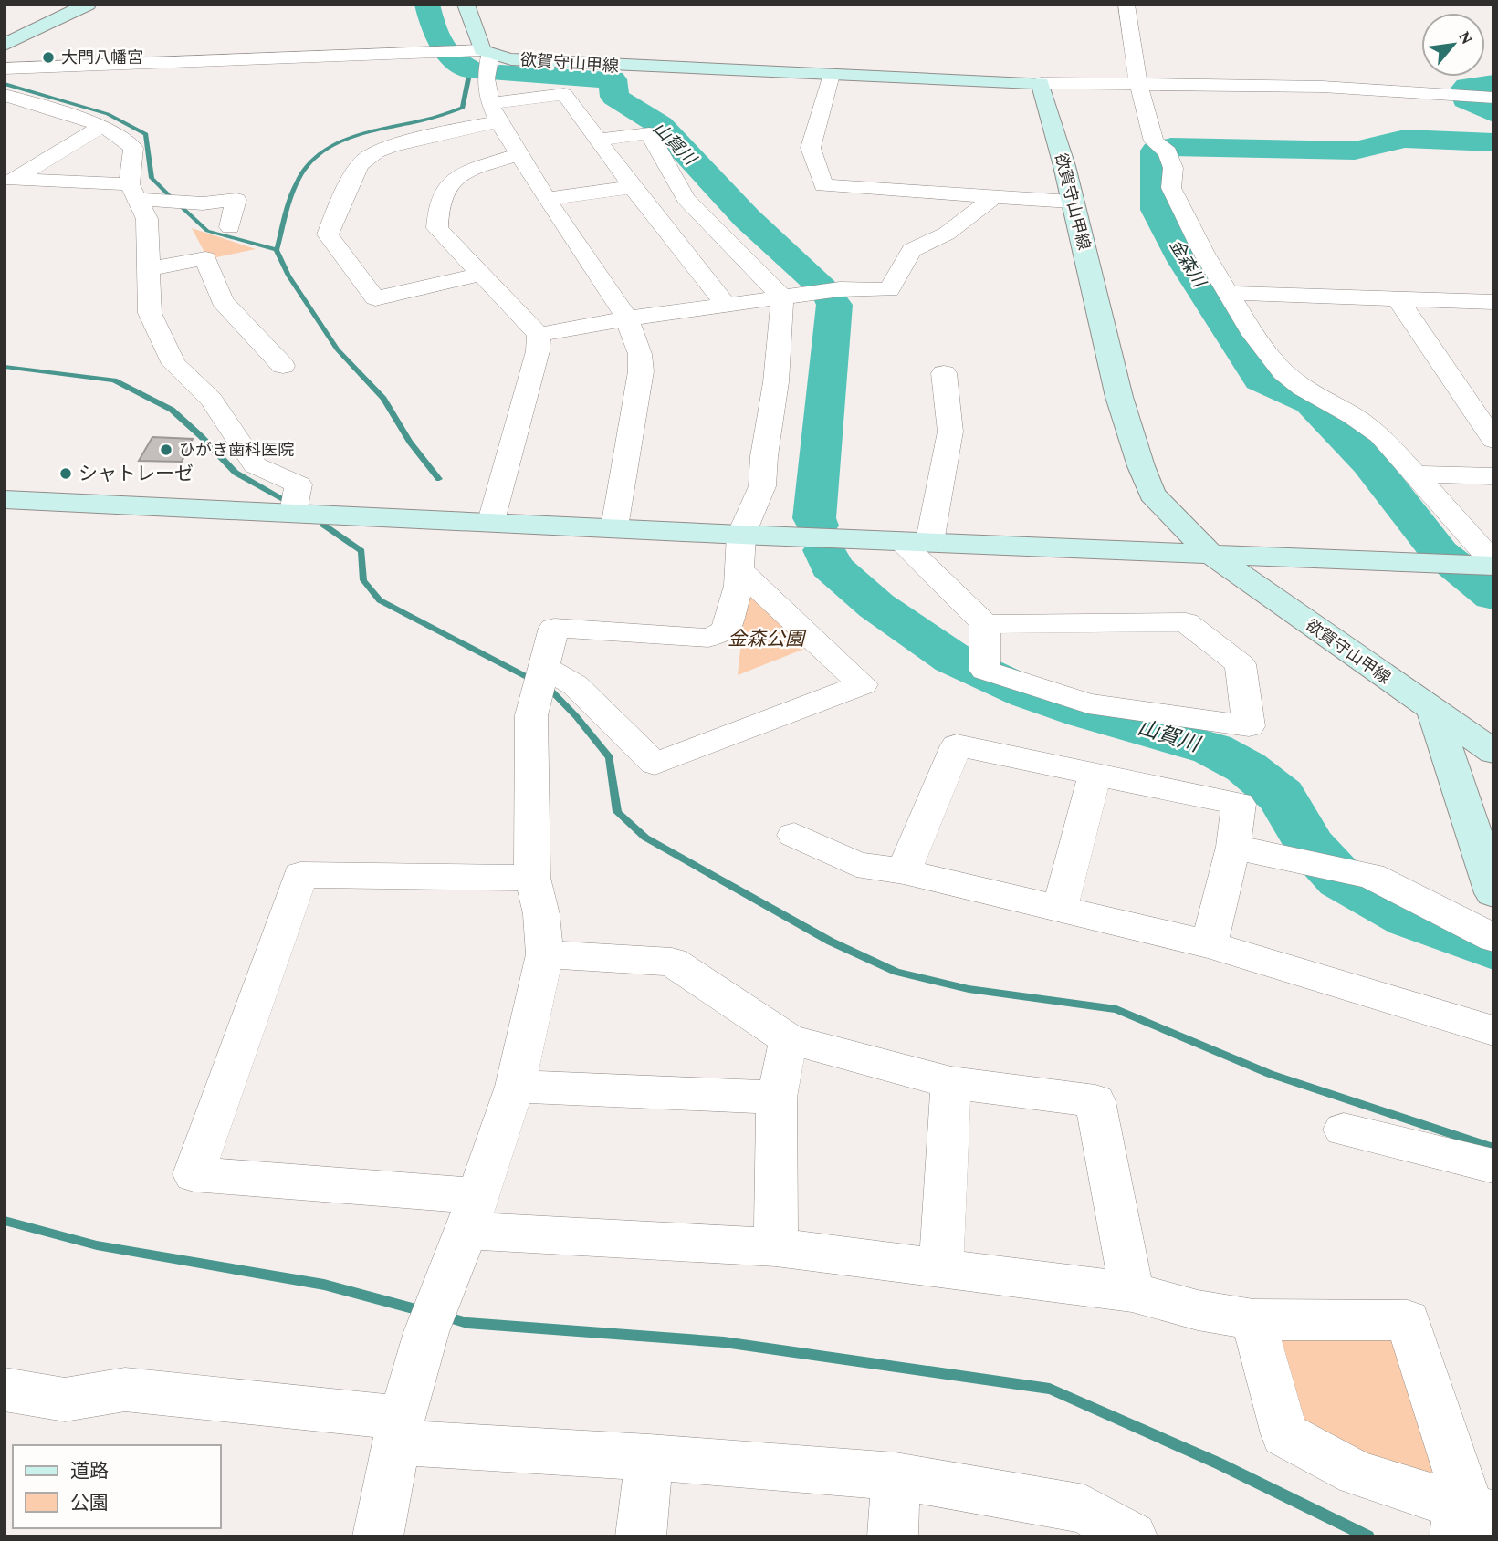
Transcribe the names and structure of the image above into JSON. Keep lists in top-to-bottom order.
{
  "streets": {
    "main road": ["欲賀守山甲線"]
  },
  "water": ["山賀川", "金森川"],
  "parks": ["金森公園"],
  "places": ["大門八幡宮", "ひがき歯科医院", "シャトレーゼ"],
  "legend": ["道路", "公園"],
  "north": "top right"
}
